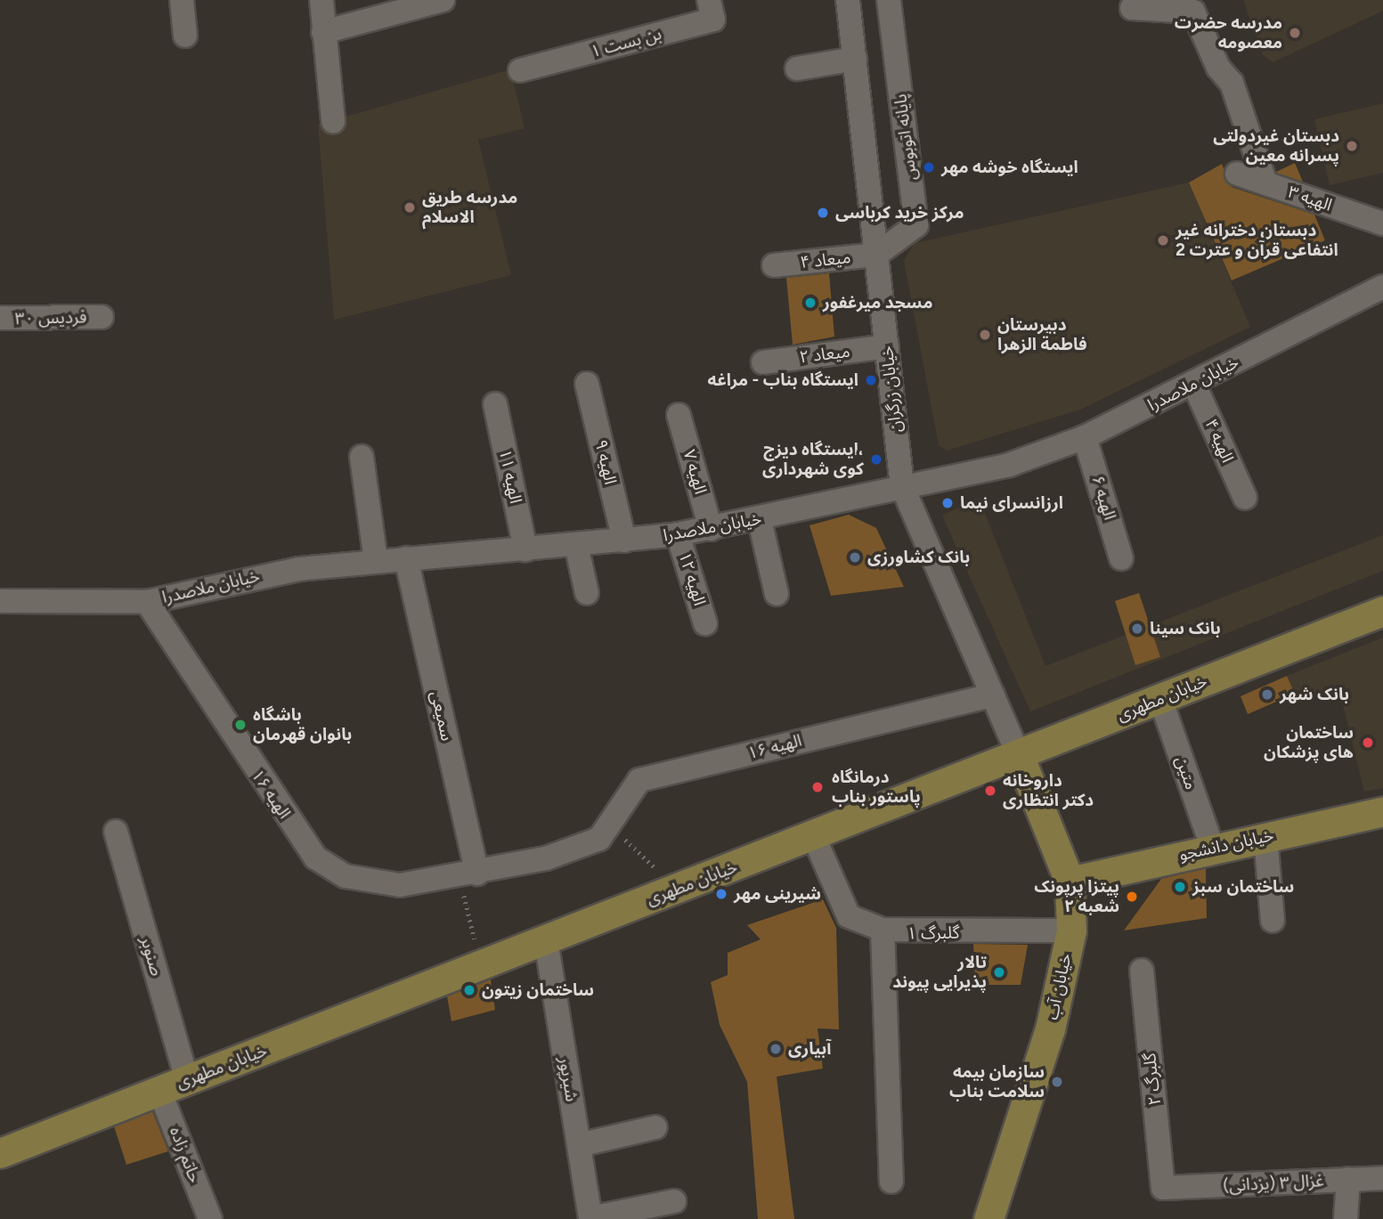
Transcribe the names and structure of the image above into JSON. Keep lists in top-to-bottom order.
{
  "streets": {
    "main road": ["خیابان مطهری", "خیابان دانشجو", "خیابان آب"],
    "street": [
      "بن بست ۱",
      "پایانه اتوبوس",
      "الهیه ۳",
      "میعاد ۴",
      "فردیس ۳۰",
      "میعاد ۲",
      "خیابان ملاصدرا",
      "خیابان زرگران",
      "الهیه ۴",
      "الهیه ۹",
      "الهیه ۷",
      "الهیه ۱۱",
      "الهیه ۶",
      "الهیه ۱۲",
      "سمیعی",
      "الهیه ۱۶",
      "متین",
      "گلبرگ ۱",
      "صنوبر",
      "شیرپور",
      "گلبرگ ۲",
      "حاتم زاده",
      "غزال ۳ (یزدانی)"
    ]
  },
  "crossings": [
    ["پایانه اتوبوس", "میعاد ۴"],
    ["پایانه اتوبوس", "خیابان زرگران"],
    ["میعاد ۴", "خیابان زرگران"],
    ["میعاد ۲", "خیابان زرگران"],
    ["خیابان ملاصدرا", "خیابان زرگران"],
    ["خیابان ملاصدرا", "الهیه ۴"],
    ["خیابان ملاصدرا", "الهیه ۹"],
    ["خیابان ملاصدرا", "الهیه ۷"],
    ["خیابان ملاصدرا", "الهیه ۱۱"],
    ["خیابان ملاصدرا", "الهیه ۶"],
    ["خیابان ملاصدرا", "الهیه ۱۲"],
    ["خیابان ملاصدرا", "سمیعی"],
    ["خیابان ملاصدرا", "الهیه ۱۶"],
    ["خیابان زرگران", "خیابان مطهری"],
    ["خیابان زرگران", "الهیه ۱۶"],
    ["خیابان زرگران", "خیابان آب"],
    ["خیابان مطهری", "متین"],
    ["خیابان مطهری", "گلبرگ ۱"],
    ["خیابان مطهری", "صنوبر"],
    ["خیابان مطهری", "خیابان آب"],
    ["خیابان مطهری", "شیرپور"],
    ["خیابان مطهری", "حاتم زاده"],
    ["سمیعی", "الهیه ۱۶"],
    ["متین", "خیابان دانشجو"],
    ["خیابان دانشجو", "خیابان آب"],
    ["گلبرگ ۱", "خیابان آب"],
    ["گلبرگ ۲", "غزال ۳ (یزدانی)"]
  ],
  "places": [
    "مدرسه حضرت معصومه",
    "دبستان غیردولتی پسرانه معین",
    "ایستگاه خوشه مهر",
    "مدرسه طریق الاسلام",
    "مرکز خرید کرباسی",
    "دبستان دخترانه غیر انتفاعی قرآن و عترت 2",
    "مسجد میرغفور",
    "دبیرستان فاطمة الزهرا",
    "ایستگاه بناب - مراغه",
    "ایستگاه دیزج، کوی شهرداری",
    "ارزانسرای نیما",
    "بانک کشاورزی",
    "بانک سینا",
    "بانک شهر",
    "باشگاه بانوان قهرمان",
    "ساختمان های پزشکان",
    "درمانگاه پاستور بناب",
    "داروخانه دکتر انتظاری",
    "ساختمان سبز",
    "شیرینی مهر",
    "پیتزا پرپونک شعبه ۲",
    "تالار پذیرایی پیوند",
    "ساختمان زیتون",
    "آبیاری",
    "سازمان بیمه سلامت بناب"
  ]
}
